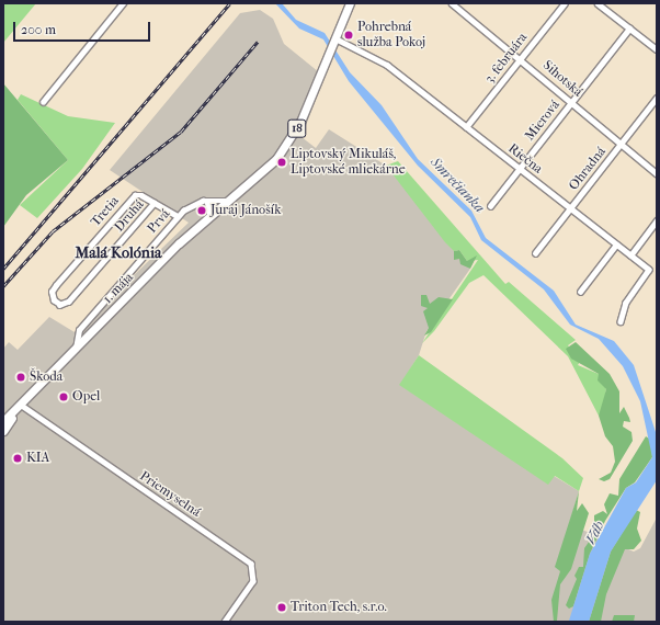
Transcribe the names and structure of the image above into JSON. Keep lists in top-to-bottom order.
{
  "streets": {
    "main road": ["18", "1. mája"],
    "street": [
      "3. februára",
      "Sihotská",
      "Mierová",
      "Riečna",
      "Ohradná",
      "Tretia",
      "Druhá",
      "Prvá",
      "Priemyselná"
    ]
  },
  "crossings": [
    ["3. februára", "Sihotská"],
    ["3. februára", "Riečna"],
    ["Sihotská", "Mierová"],
    ["Sihotská", "Ohradná"],
    ["Mierová", "Riečna"],
    ["18", "Riečna"],
    ["18", "1. mája"],
    ["Riečna", "Ohradná"],
    ["Riečna", "1. mája"],
    ["Tretia", "Druhá"],
    ["Prvá", "1. mája"],
    ["1. mája", "Priemyselná"]
  ],
  "districts": ["Malá Kolónia"],
  "water": ["Smrečianka", "Váh"],
  "places": [
    "Pohrebná služba Pokoj",
    "Liptovský Mikuláš, Liptovské mliekárne",
    "Juraj Jánošík",
    "Škoda",
    "Opel",
    "KIA",
    "Triton Tech, s.r.o."
  ],
  "scale_bar": "200 m"
}
